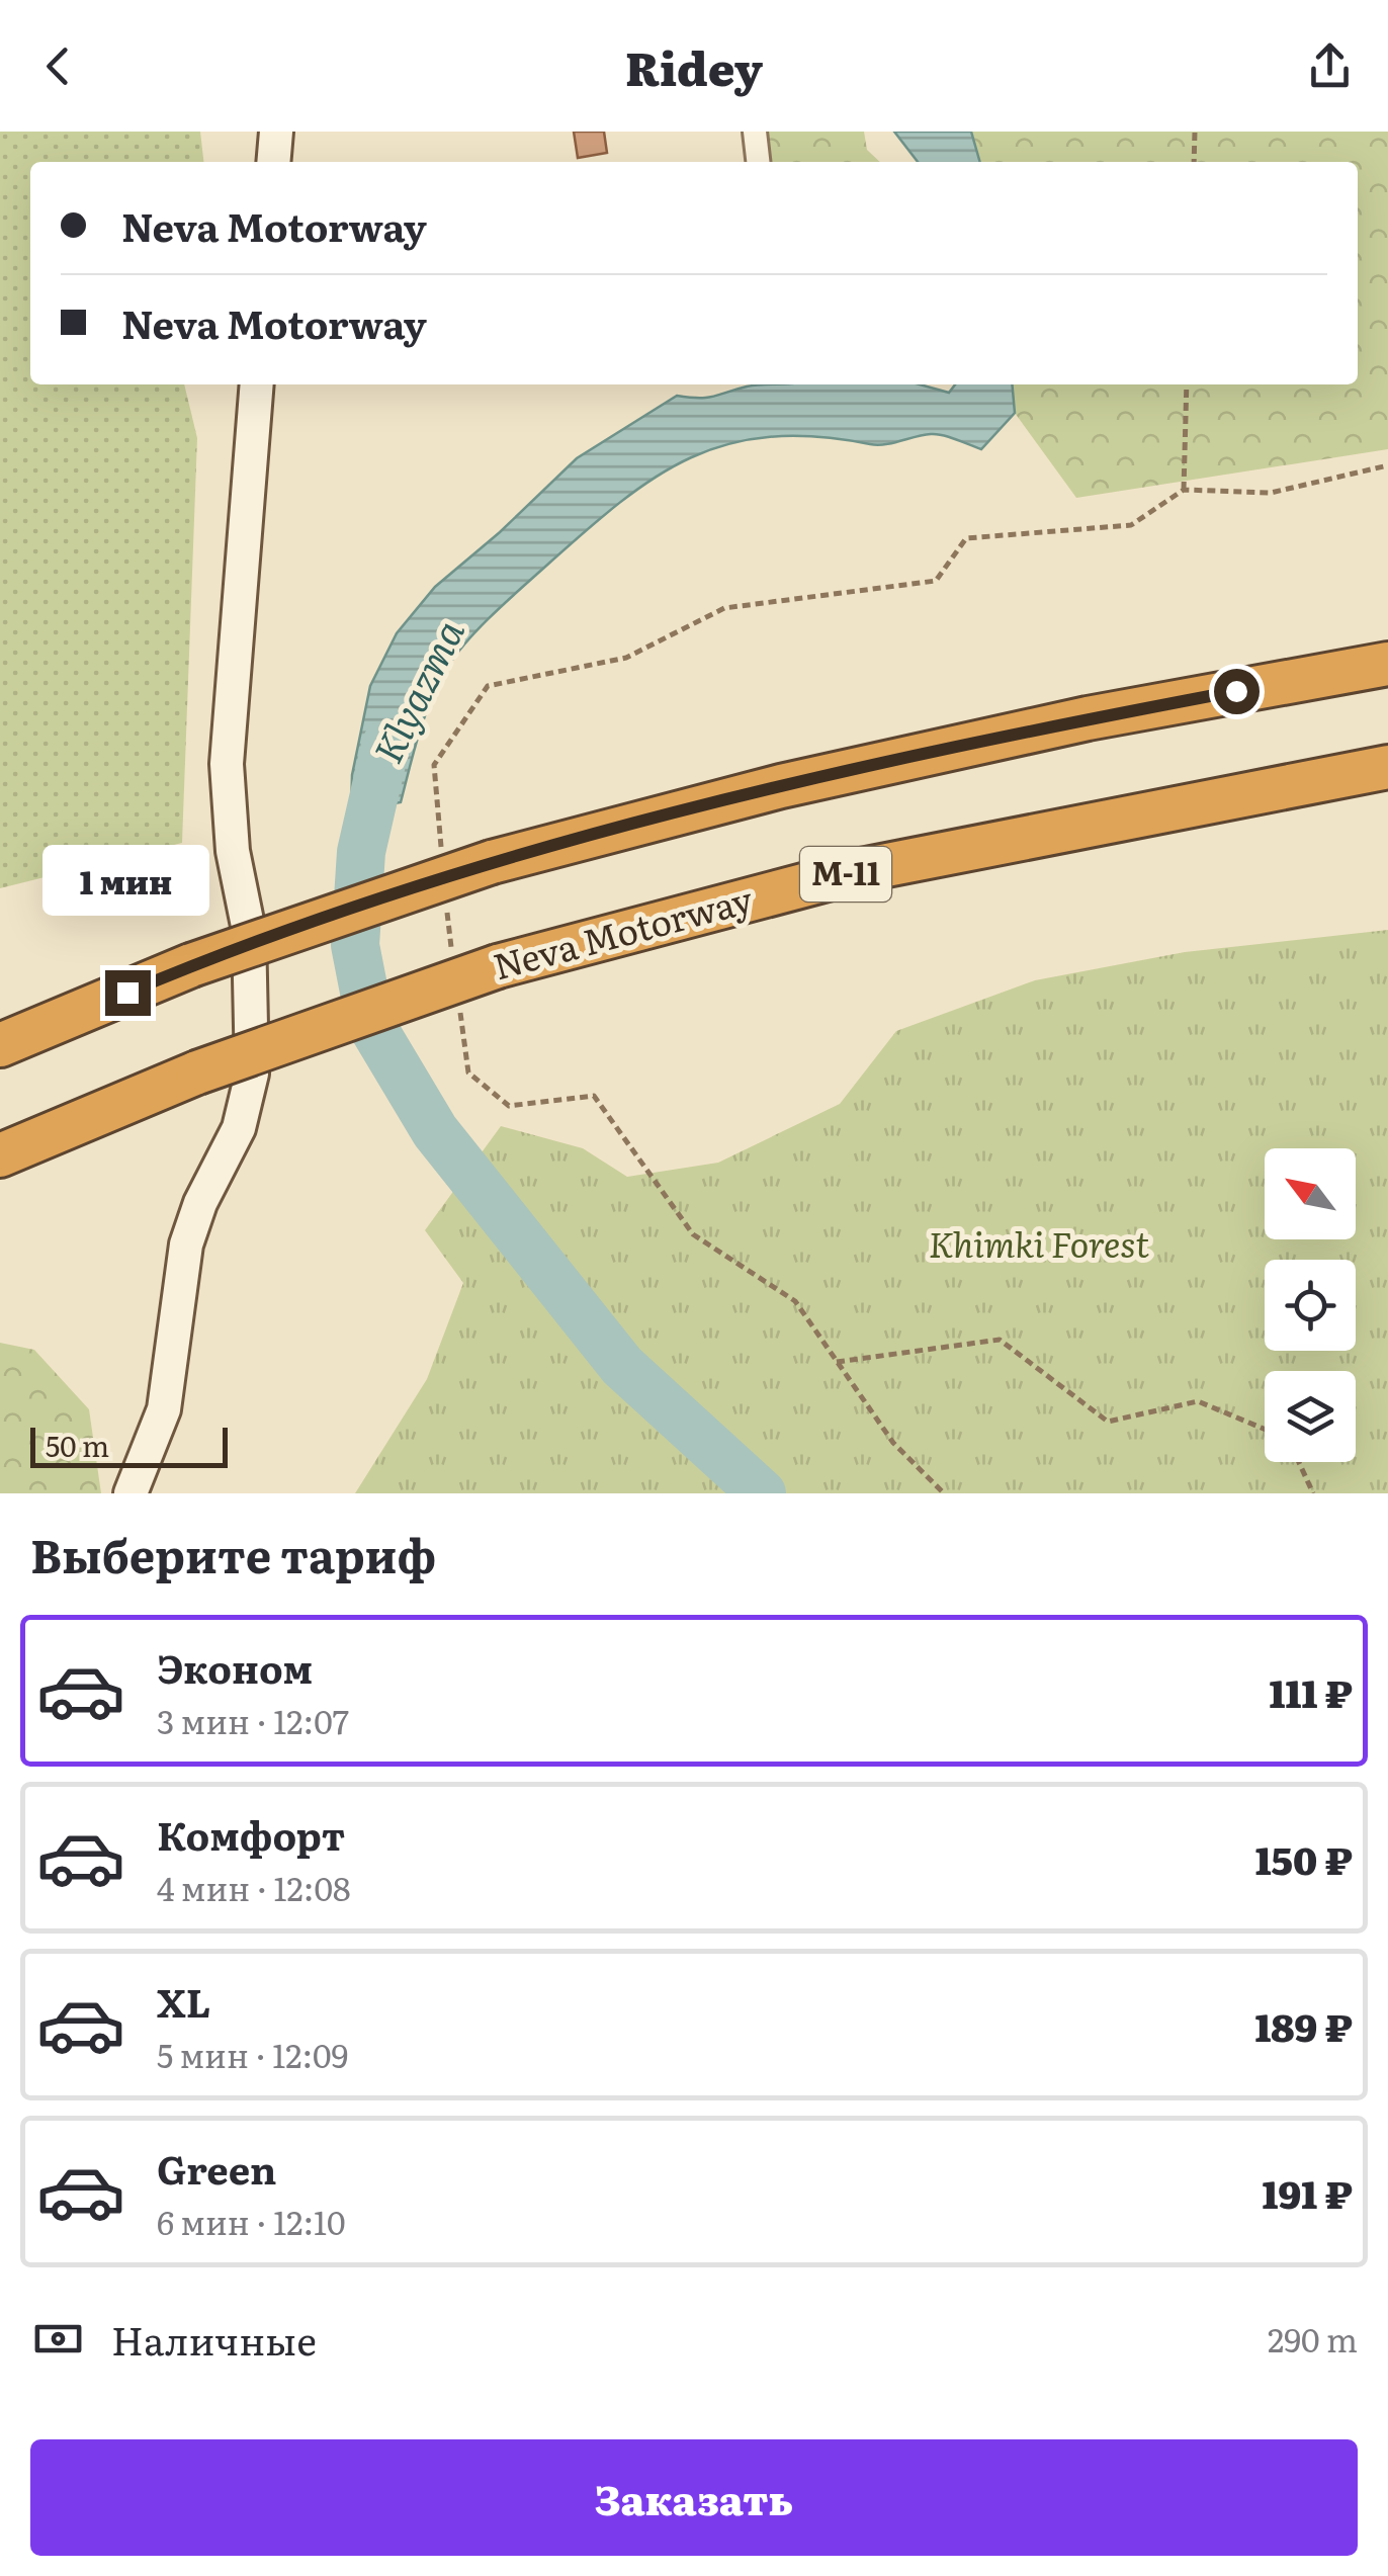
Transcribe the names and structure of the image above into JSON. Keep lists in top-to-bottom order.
{
  "streets": {
    "highway": ["М-11", "Neva Motorway"]
  },
  "water": ["Klyazma"],
  "parks": ["Khimki Forest"],
  "scale_bar": "50 m",
  "north": "top left",
  "page": {
    "header": "Ridey",
    "banner": ["Neva Motorway", "Neva Motorway"],
    "bubble": "1 мин",
    "scale": "50 m",
    "heading": "Выберите тариф",
    "list": [
      {
        "name": "Эконом",
        "note": "3 мин · 12:07",
        "value": "111 ₽"
      },
      {
        "name": "Комфорт",
        "note": "4 мин · 12:08",
        "value": "150 ₽"
      },
      {
        "name": "XL",
        "note": "5 мин · 12:09",
        "value": "189 ₽"
      },
      {
        "name": "Green",
        "note": "6 мин · 12:10",
        "value": "191 ₽"
      }
    ],
    "pay": ["Наличные", "290 m"],
    "buttons": "Заказать"
  }
}
